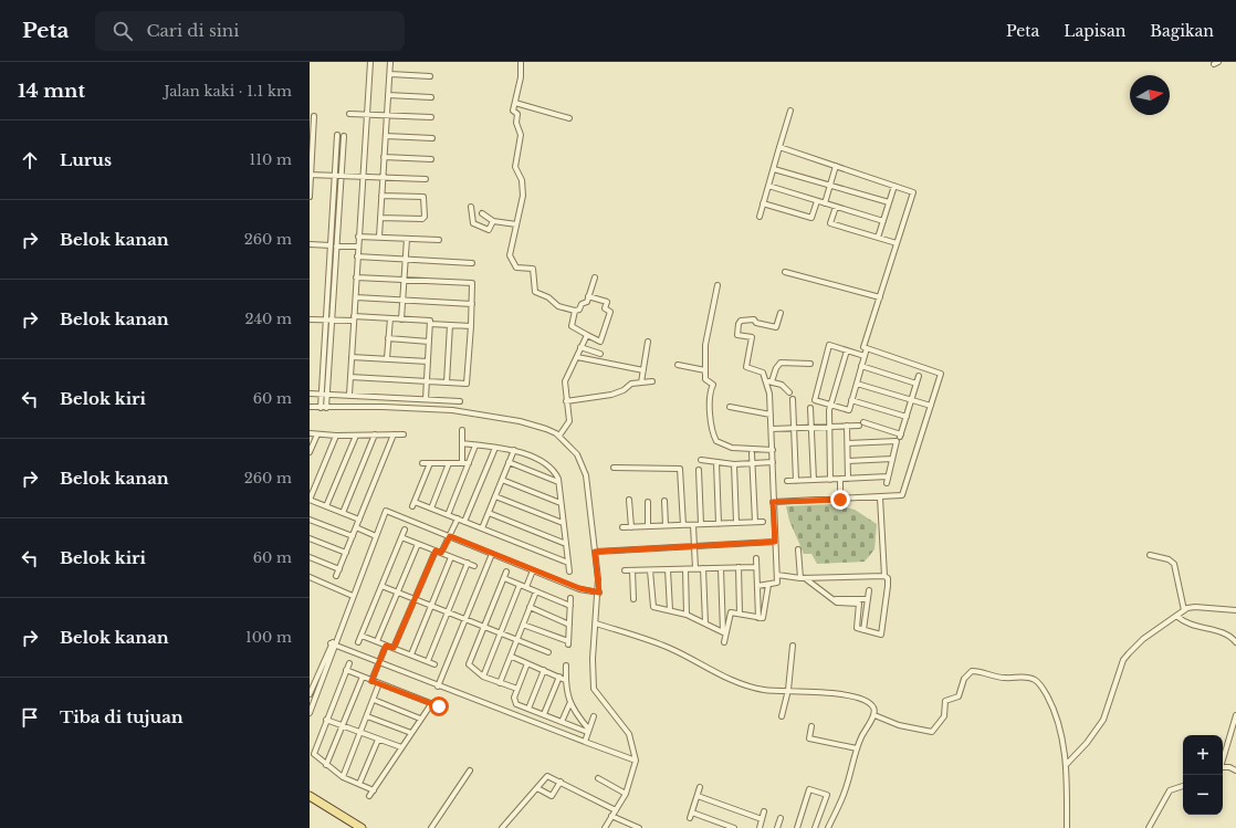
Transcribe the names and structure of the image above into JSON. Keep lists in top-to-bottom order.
{
  "north": "right",
  "page": {
    "header": "Peta",
    "search": "Cari di sini",
    "nav": ["Peta", "Lapisan", "Bagikan"],
    "heading": ["14 mnt", "Jalan kaki · 1.1 km"],
    "list": [
      ["Lurus", "110 m"],
      ["Belok kanan", "260 m"],
      ["Belok kanan", "240 m"],
      ["Belok kiri", "60 m"],
      ["Belok kanan", "260 m"],
      ["Belok kiri", "60 m"],
      ["Belok kanan", "100 m"],
      "Tiba di tujuan"
    ],
    "map_buttons": ["+", "−"]
  }
}
